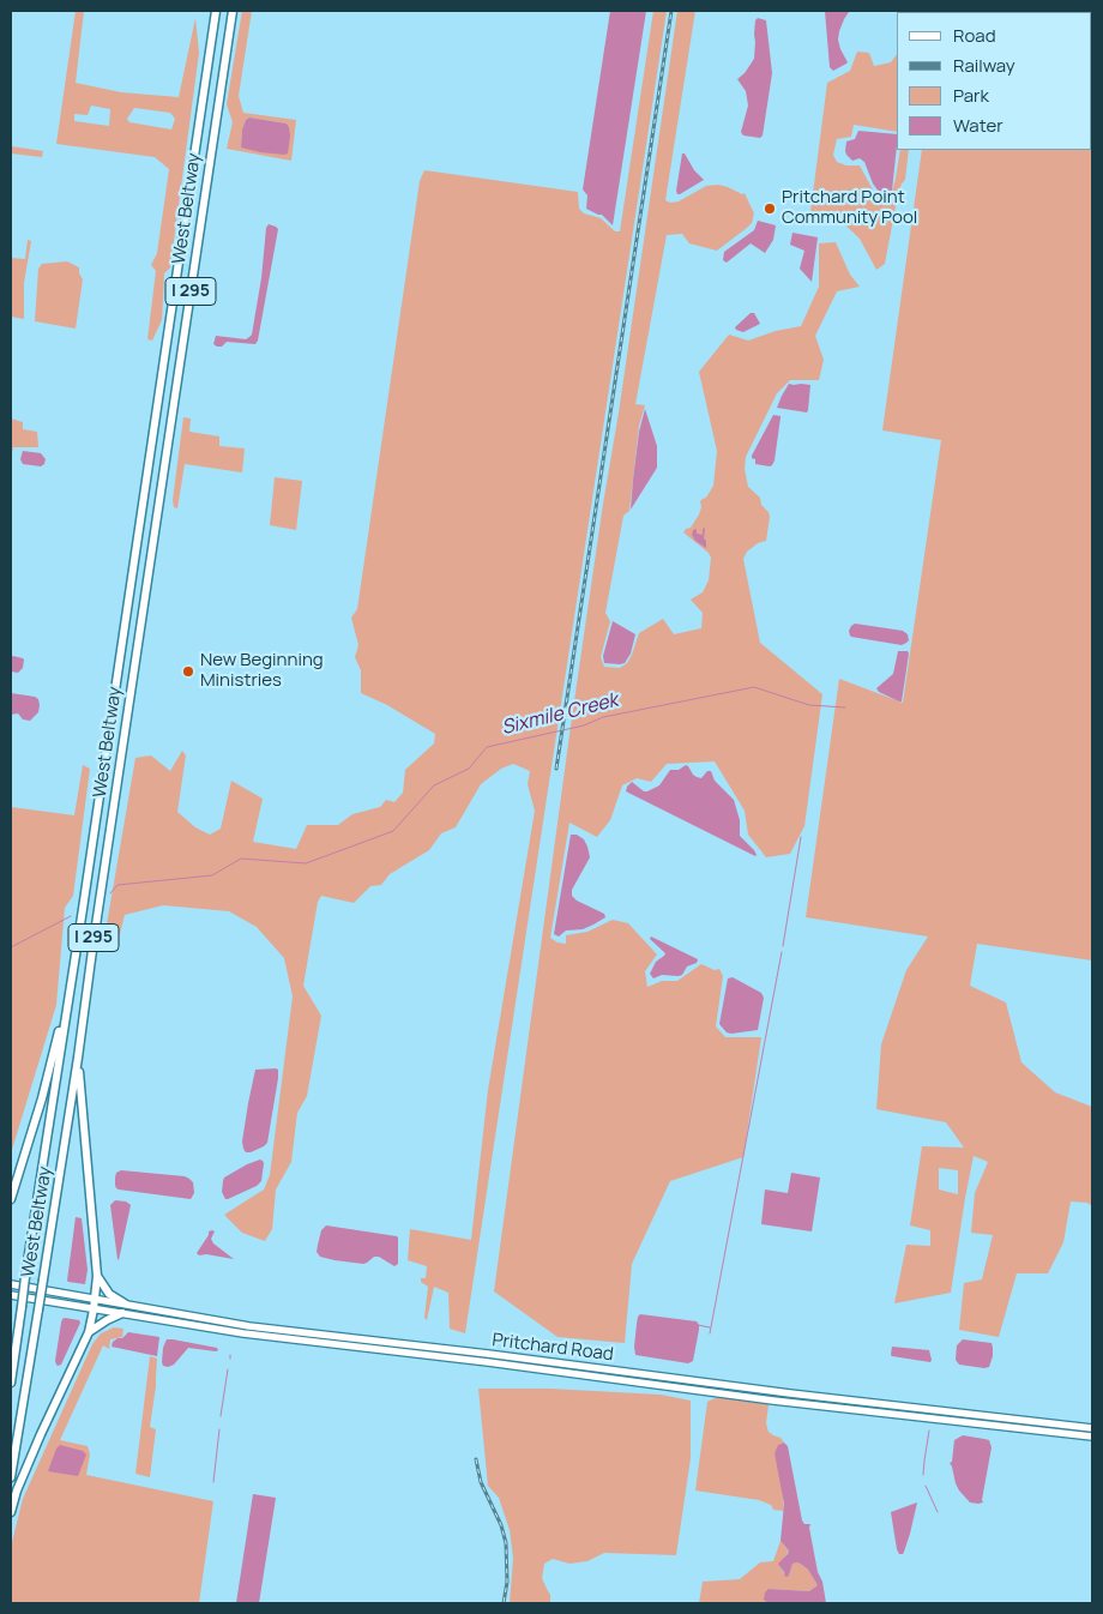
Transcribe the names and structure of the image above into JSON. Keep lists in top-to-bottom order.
{
  "streets": {
    "highway": ["West Beltway", "I 295"],
    "main road": ["Pritchard Road"]
  },
  "water": ["Sixmile Creek"],
  "places": ["Pritchard Point Community Pool", "New Beginning Ministries"],
  "legend": [
    "Road",
    "Railway",
    "Park",
    "Water"
  ]
}
